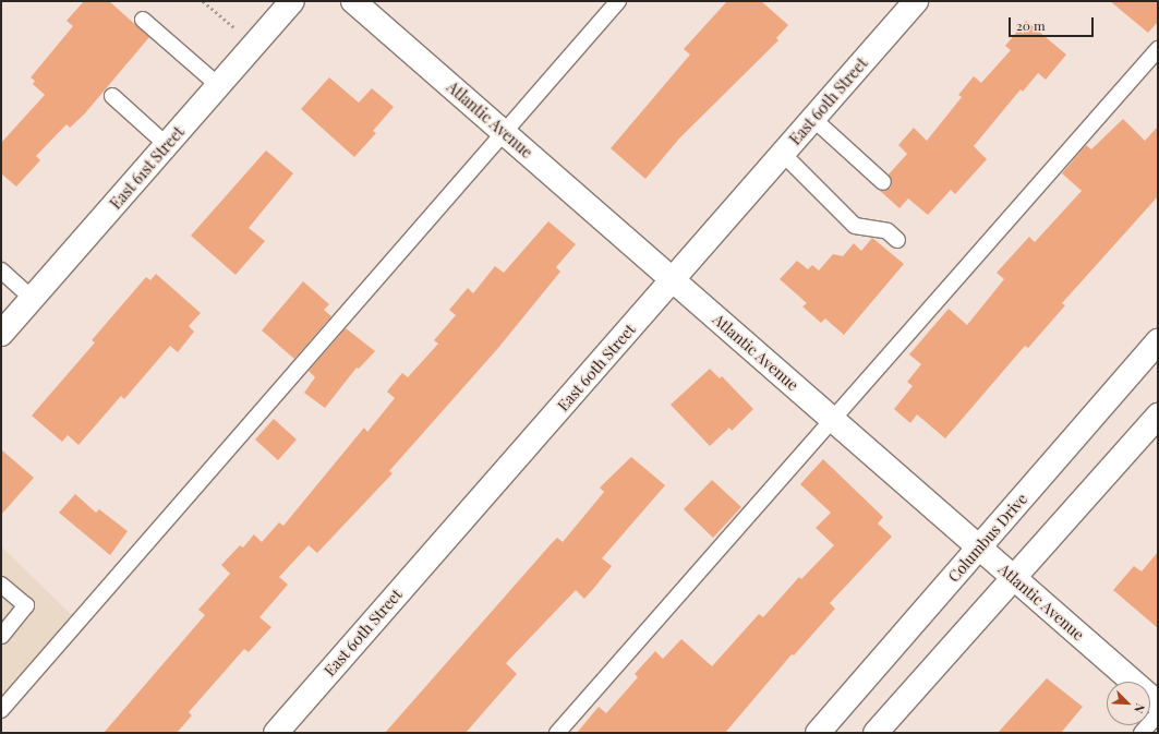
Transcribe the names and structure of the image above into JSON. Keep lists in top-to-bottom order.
{
  "streets": {
    "street": [
      "East 60th Street",
      "Atlantic Avenue",
      "East 61st Street",
      "Columbus Drive"
    ]
  },
  "crossings": [
    ["East 60th Street", "Atlantic Avenue"],
    ["Atlantic Avenue", "Columbus Drive"]
  ],
  "scale_bar": "20 m",
  "north": "bottom right"
}
